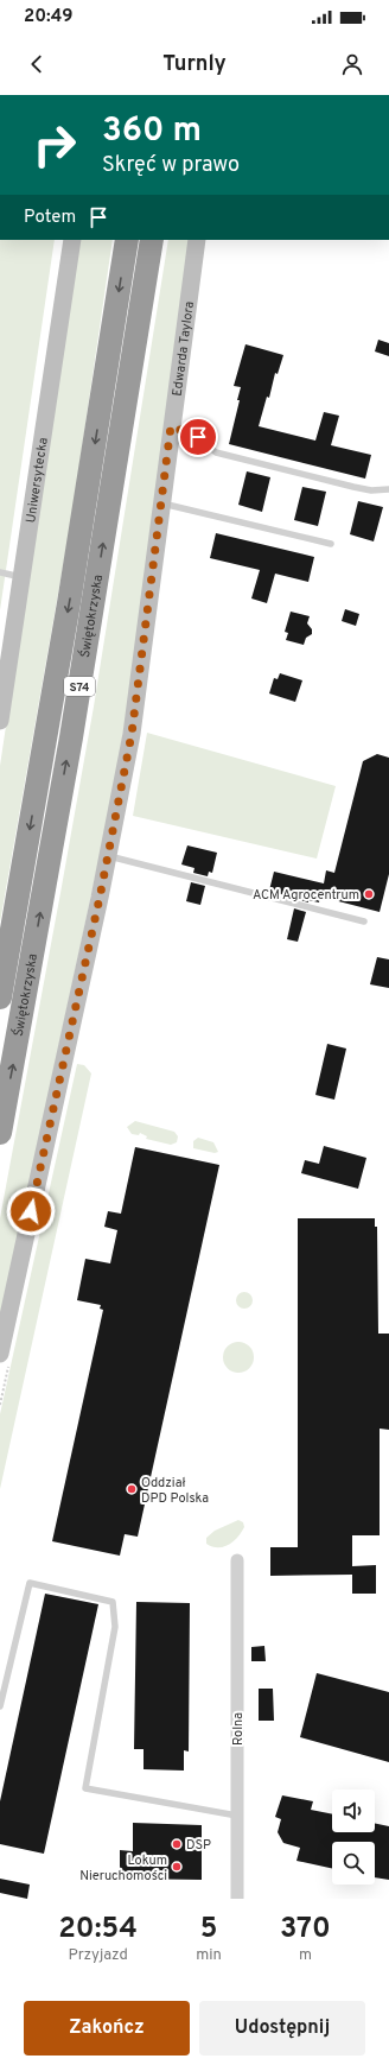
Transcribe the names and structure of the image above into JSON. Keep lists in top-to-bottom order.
{
  "streets": {
    "highway": ["Świętokrzyska", "S74"],
    "street": ["Edwarda Taylora", "Uniwersytecka", "Rolna"]
  },
  "places": [
    "ACM Agrocentrum",
    "Oddział DPD Polska",
    "DSP",
    "Lokum Nieruchomości"
  ],
  "page": {
    "status": "20:49",
    "header": "Turnly",
    "turn": ["360 m", "Skręć w prawo"],
    "then": "Potem",
    "eta": [
      "20:54",
      "Przyjazd",
      "5",
      "min",
      "370",
      "m"
    ],
    "buttons": ["Zakończ", "Udostępnij"]
  }
}
